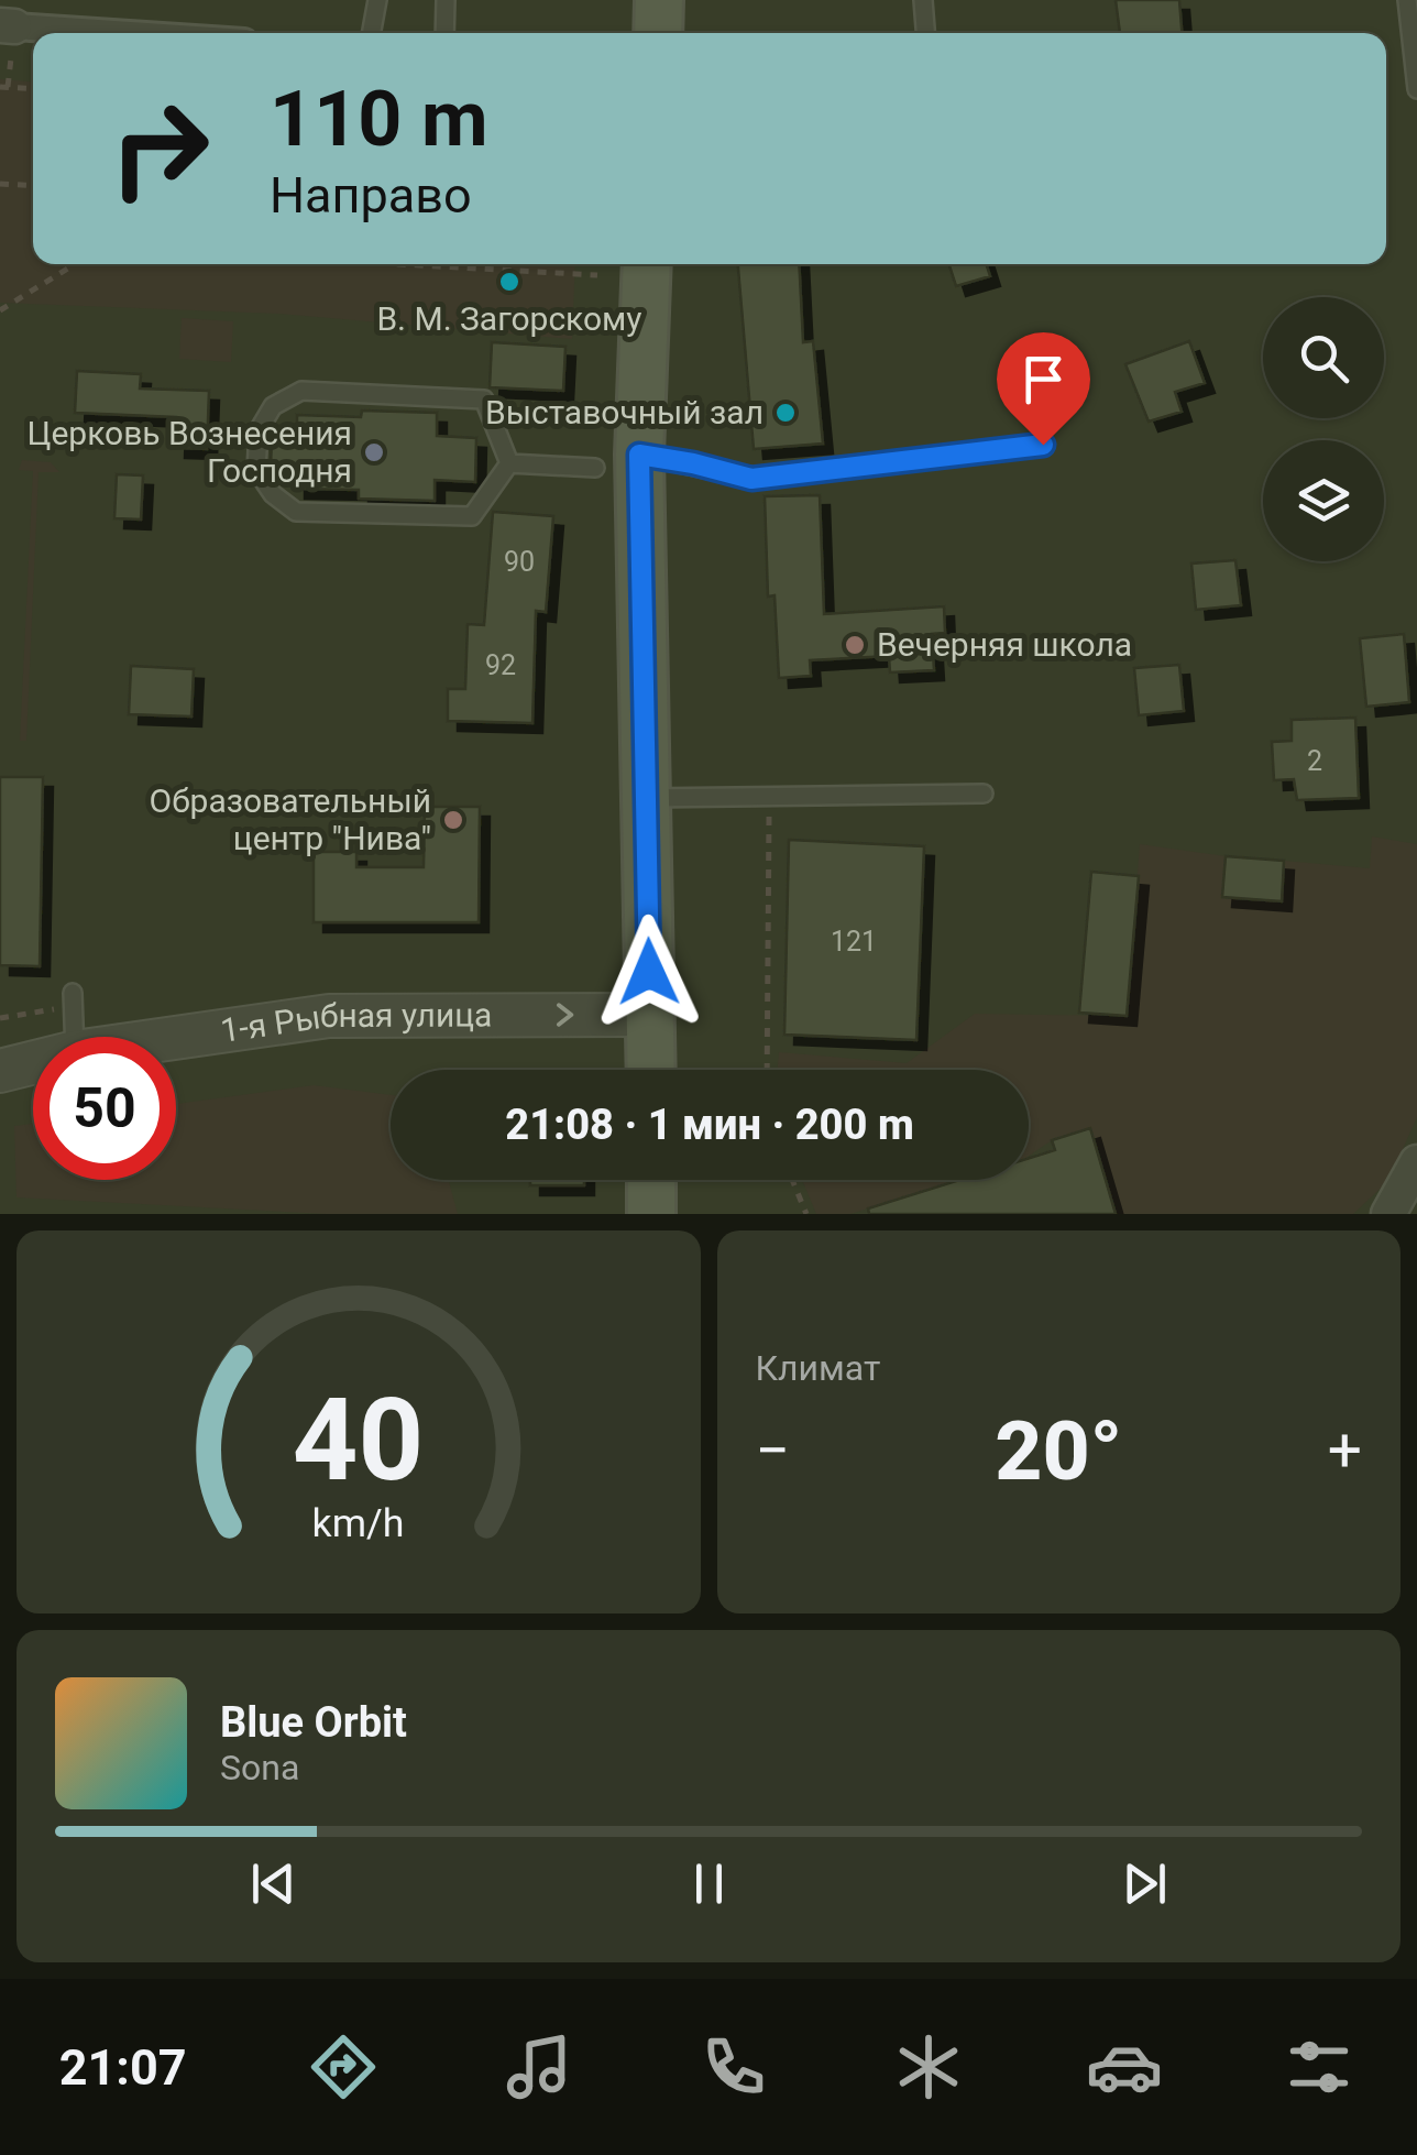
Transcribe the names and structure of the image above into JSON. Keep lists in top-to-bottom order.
{
  "streets": {
    "street": ["1-я Рыбная улица"]
  },
  "one_way": ["1-я Рыбная улица"],
  "places": [
    "В. М. Загорскому",
    "Выставочный зал",
    "Церковь Вознесения Господня",
    "Вечерняя школа",
    "Образовательный центр \"Нива\""
  ],
  "house_numbers": [
    "90",
    "92",
    "2",
    "121"
  ],
  "page": {
    "turn": ["110 m", "Направо"],
    "limit": "50",
    "trip": "21:08 · 1 мин · 200 m",
    "tile": "Климат",
    "heat": ["−", "20°", "+"],
    "song": ["Blue Orbit", "Sona"],
    "tabs": "21:07",
    "gauge": ["40", "km/h"]
  }
}
